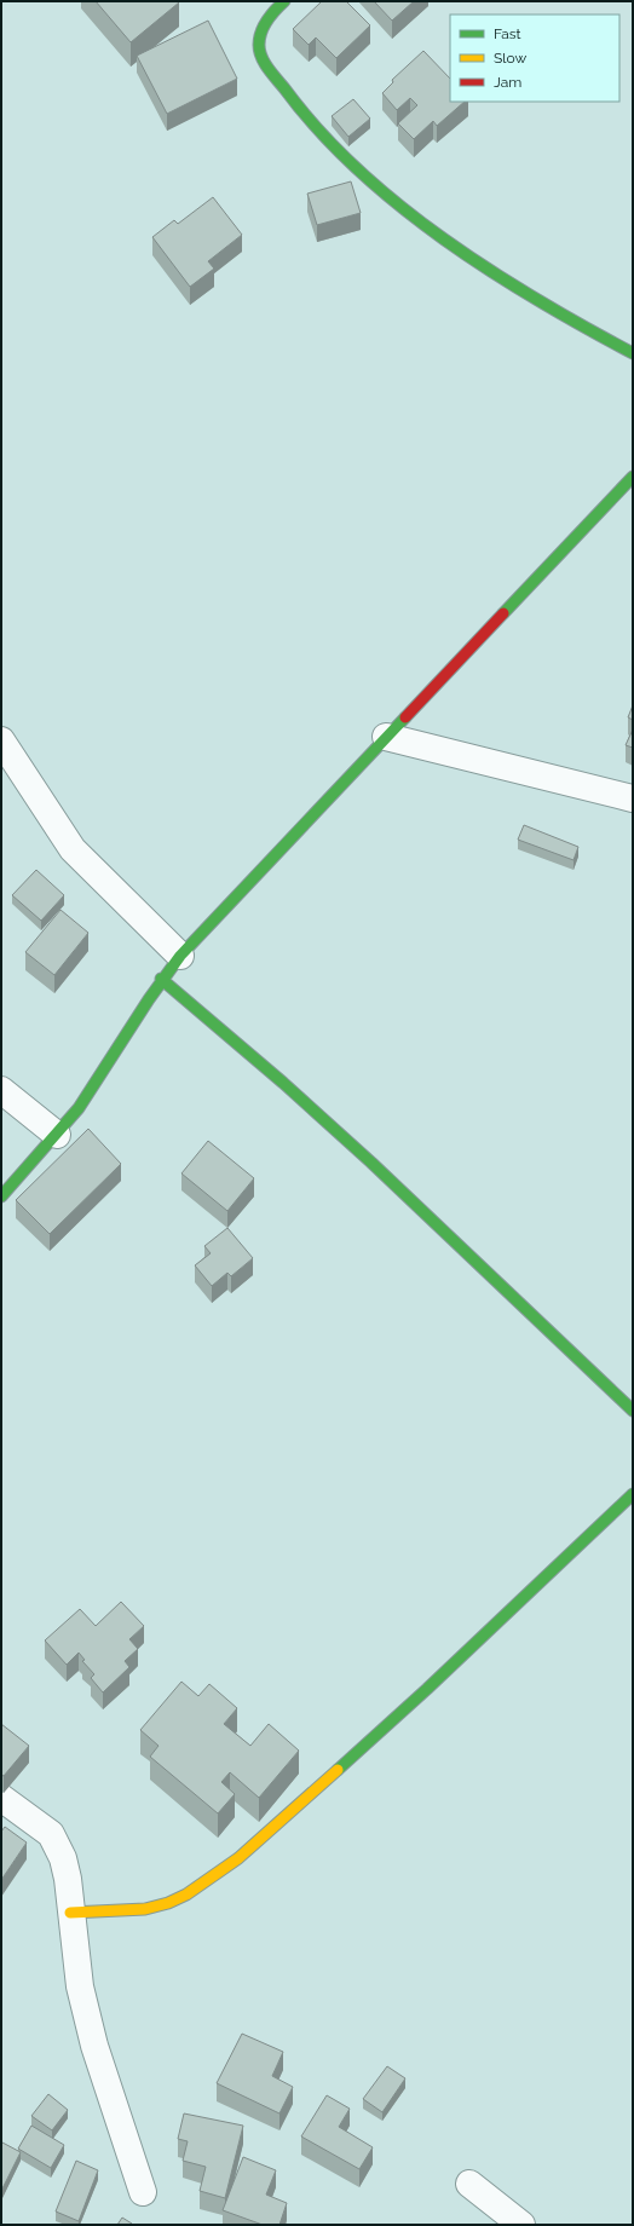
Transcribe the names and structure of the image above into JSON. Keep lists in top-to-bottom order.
{
  "legend": ["Fast", "Slow", "Jam"]
}
